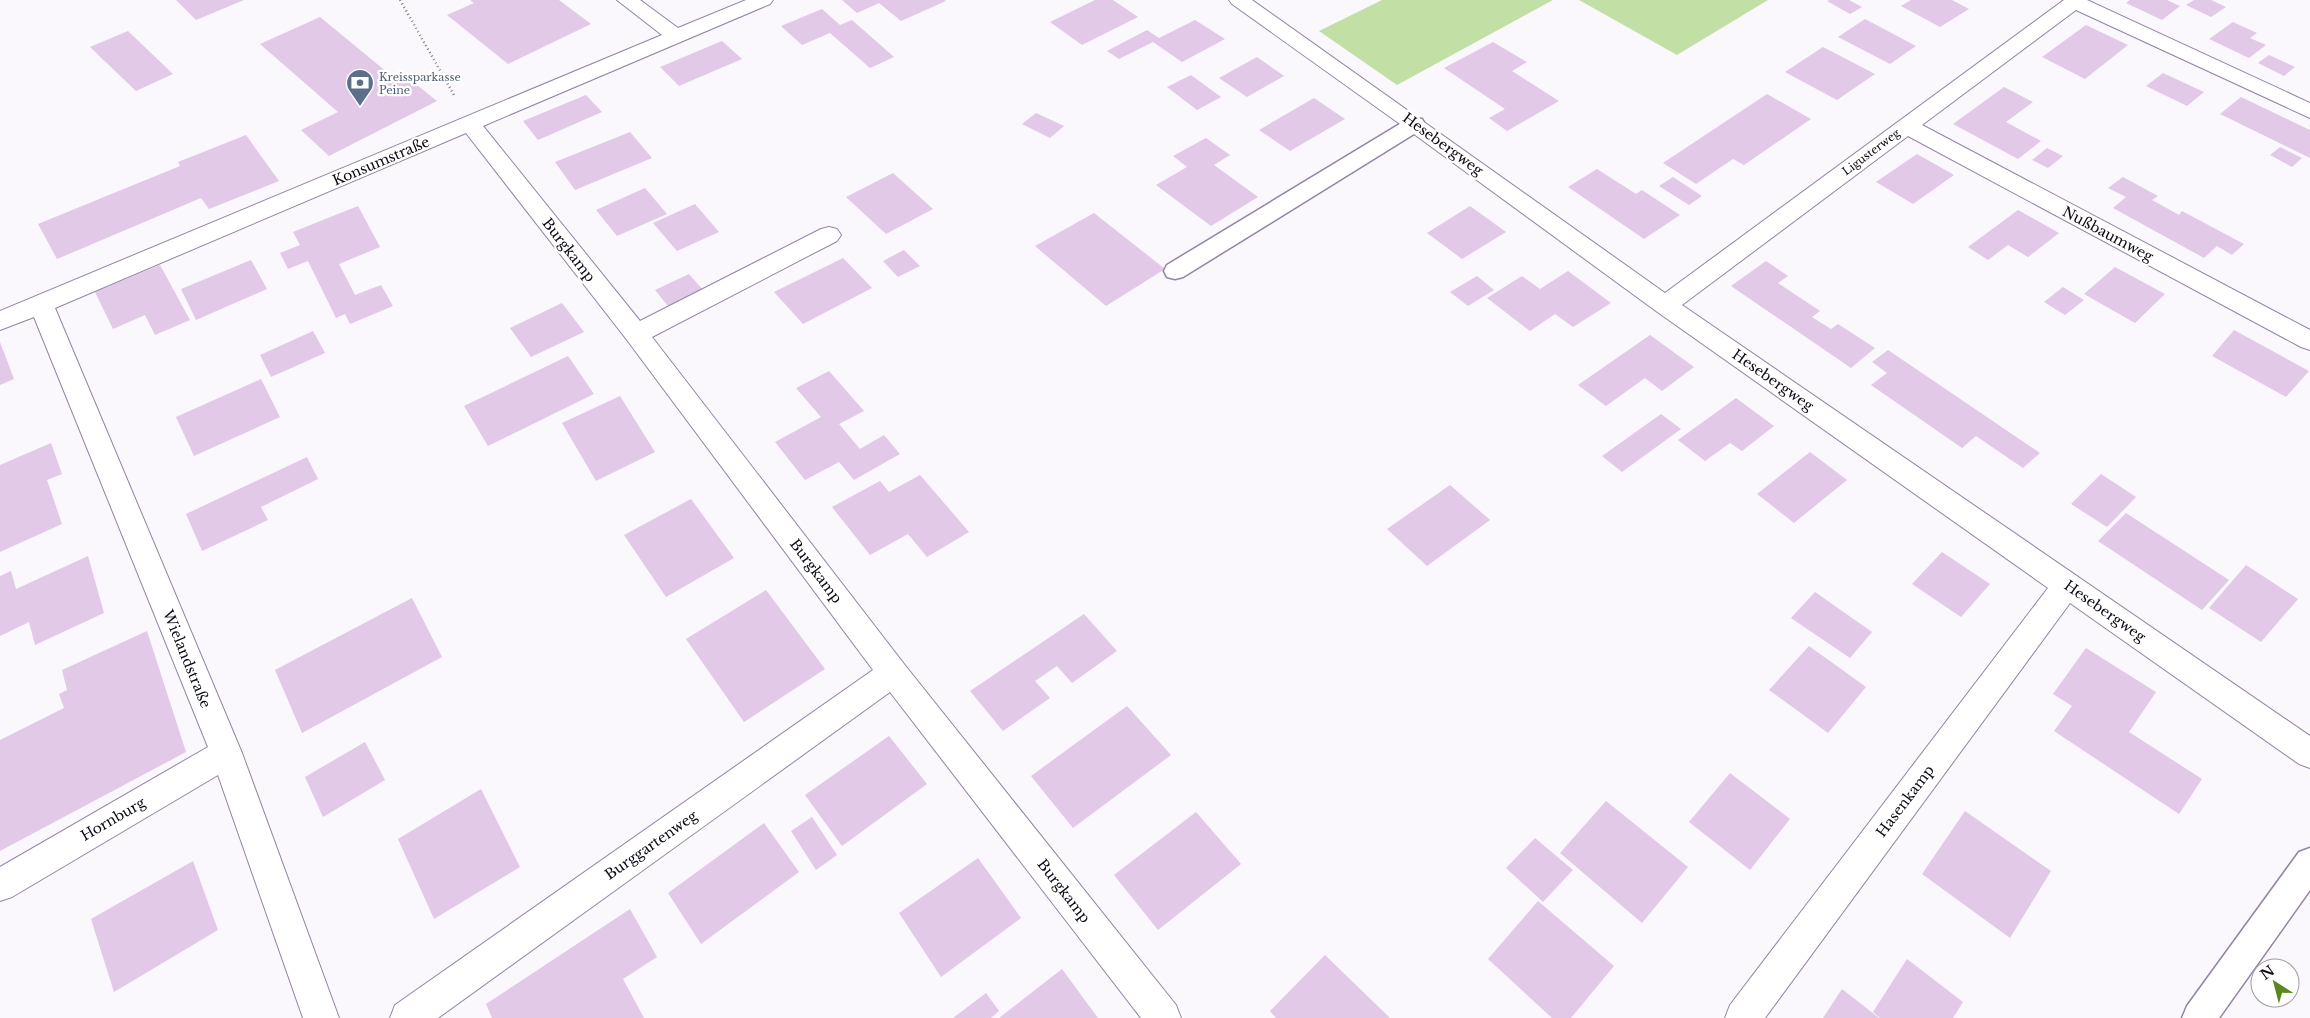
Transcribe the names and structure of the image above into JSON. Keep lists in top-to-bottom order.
{
  "streets": {
    "street": [
      "Hesebergweg",
      "Ligusterweg",
      "Konsumstraße",
      "Nußbaumweg",
      "Burgkamp",
      "Wielandstraße",
      "Hasenkamp",
      "Hornburg",
      "Burggartenweg"
    ]
  },
  "crossings": [
    ["Hesebergweg", "Ligusterweg"],
    ["Hesebergweg", "Hasenkamp"],
    ["Ligusterweg", "Nußbaumweg"],
    ["Konsumstraße", "Burgkamp"],
    ["Konsumstraße", "Wielandstraße"],
    ["Burgkamp", "Burggartenweg"],
    ["Wielandstraße", "Hornburg"]
  ],
  "places": {
    "bank": ["Kreissparkasse Peine"]
  },
  "north": "top left"
}
